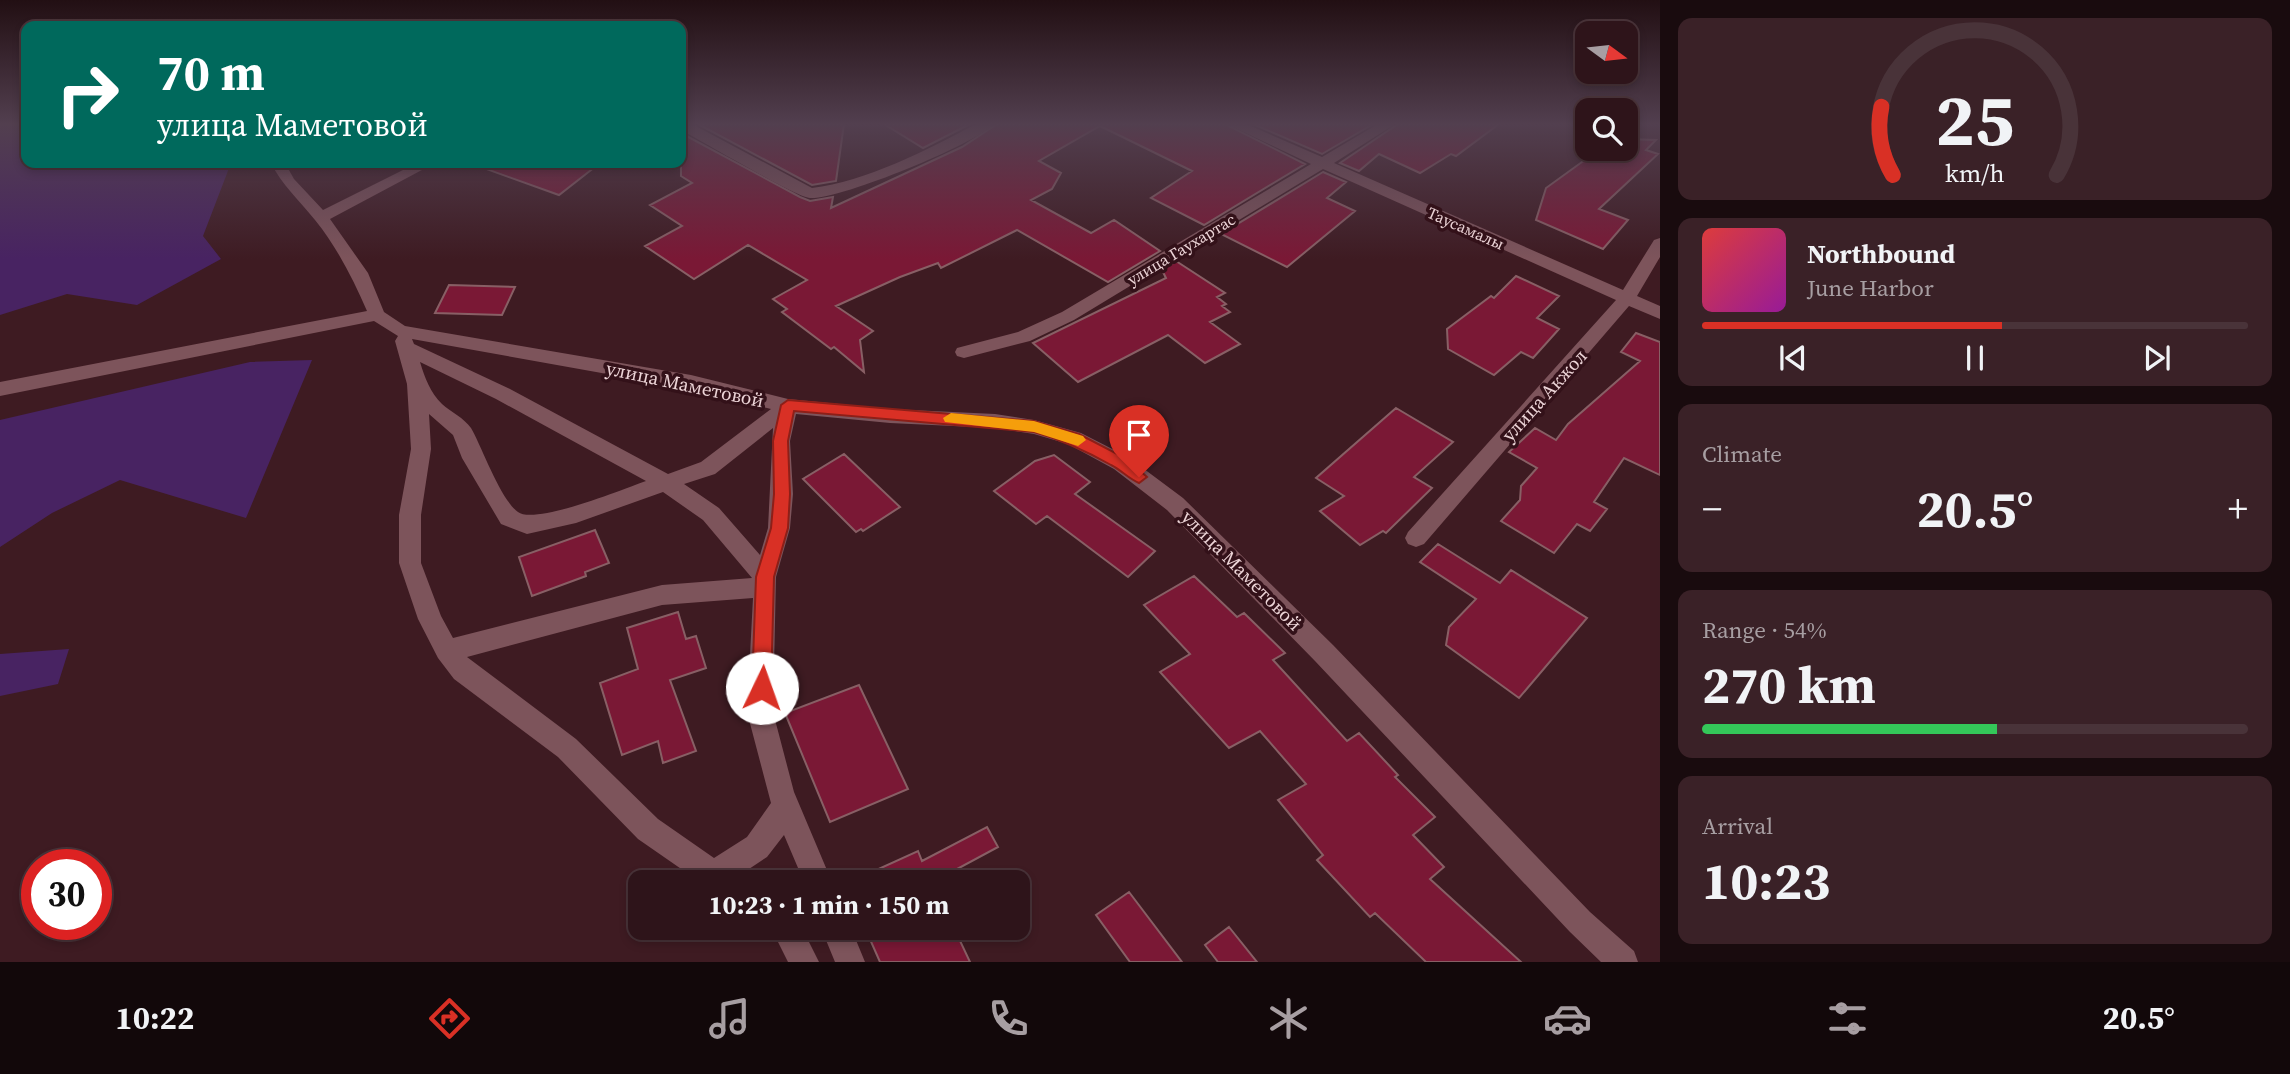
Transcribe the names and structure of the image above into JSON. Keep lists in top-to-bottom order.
{
  "streets": {
    "street": [
      "Таусамалы",
      "улица Гаухартас",
      "улица Маметовой",
      "улица Акжол"
    ]
  },
  "crossings": [
    ["Таусамалы", "улица Акжол"]
  ],
  "north": "right",
  "page": {
    "turn": ["70 m", "улица Маметовой"],
    "song": ["Northbound", "June Harbor"],
    "tile": [
      "Climate",
      ["Range · 54%", "270 km"],
      ["Arrival", "10:23"]
    ],
    "heat": ["−", "20.5°", "+"],
    "limit": "30",
    "trip": "10:23 · 1 min · 150 m",
    "tabs": ["10:22", "20.5°"],
    "gauge": ["25", "km/h"]
  }
}
